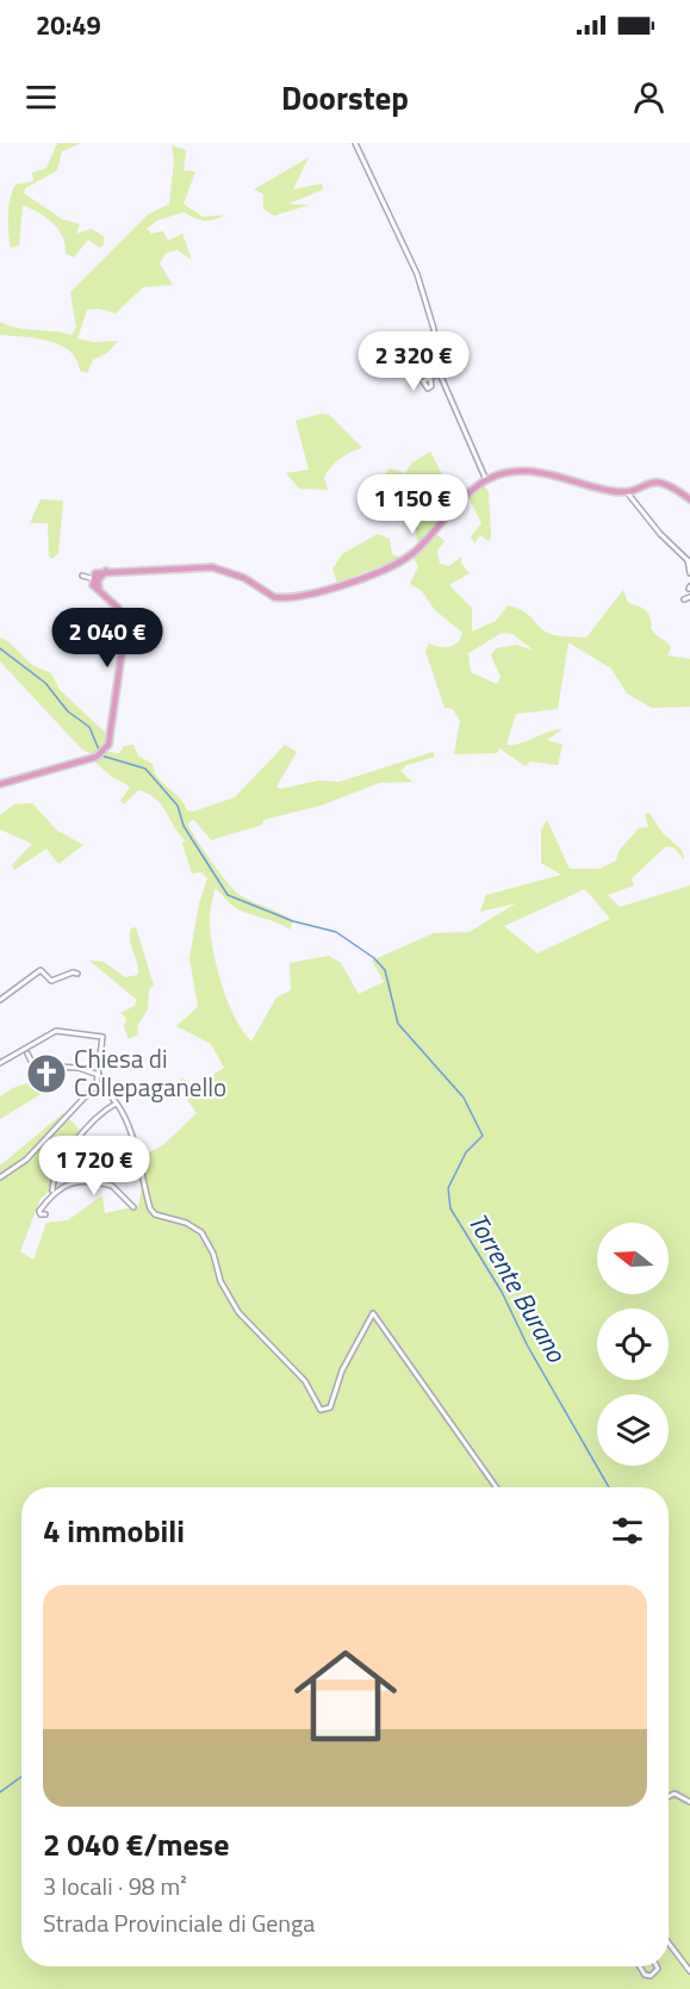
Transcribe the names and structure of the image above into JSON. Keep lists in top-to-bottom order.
{
  "water": ["Torrente Burano"],
  "places": {
    "church": ["Chiesa di Collepaganello"]
  },
  "north": "left",
  "page": {
    "status": "20:49",
    "header": "Doorstep",
    "price": [
      "2 320 €",
      "1 150 €",
      "2 040 €",
      "1 720 €"
    ],
    "heading": "4 immobili",
    "list": [
      {
        "name": "2 040 €/mese",
        "note": "3 locali · 98 m² · Strada Provinciale di Genga"
      }
    ]
  }
}
